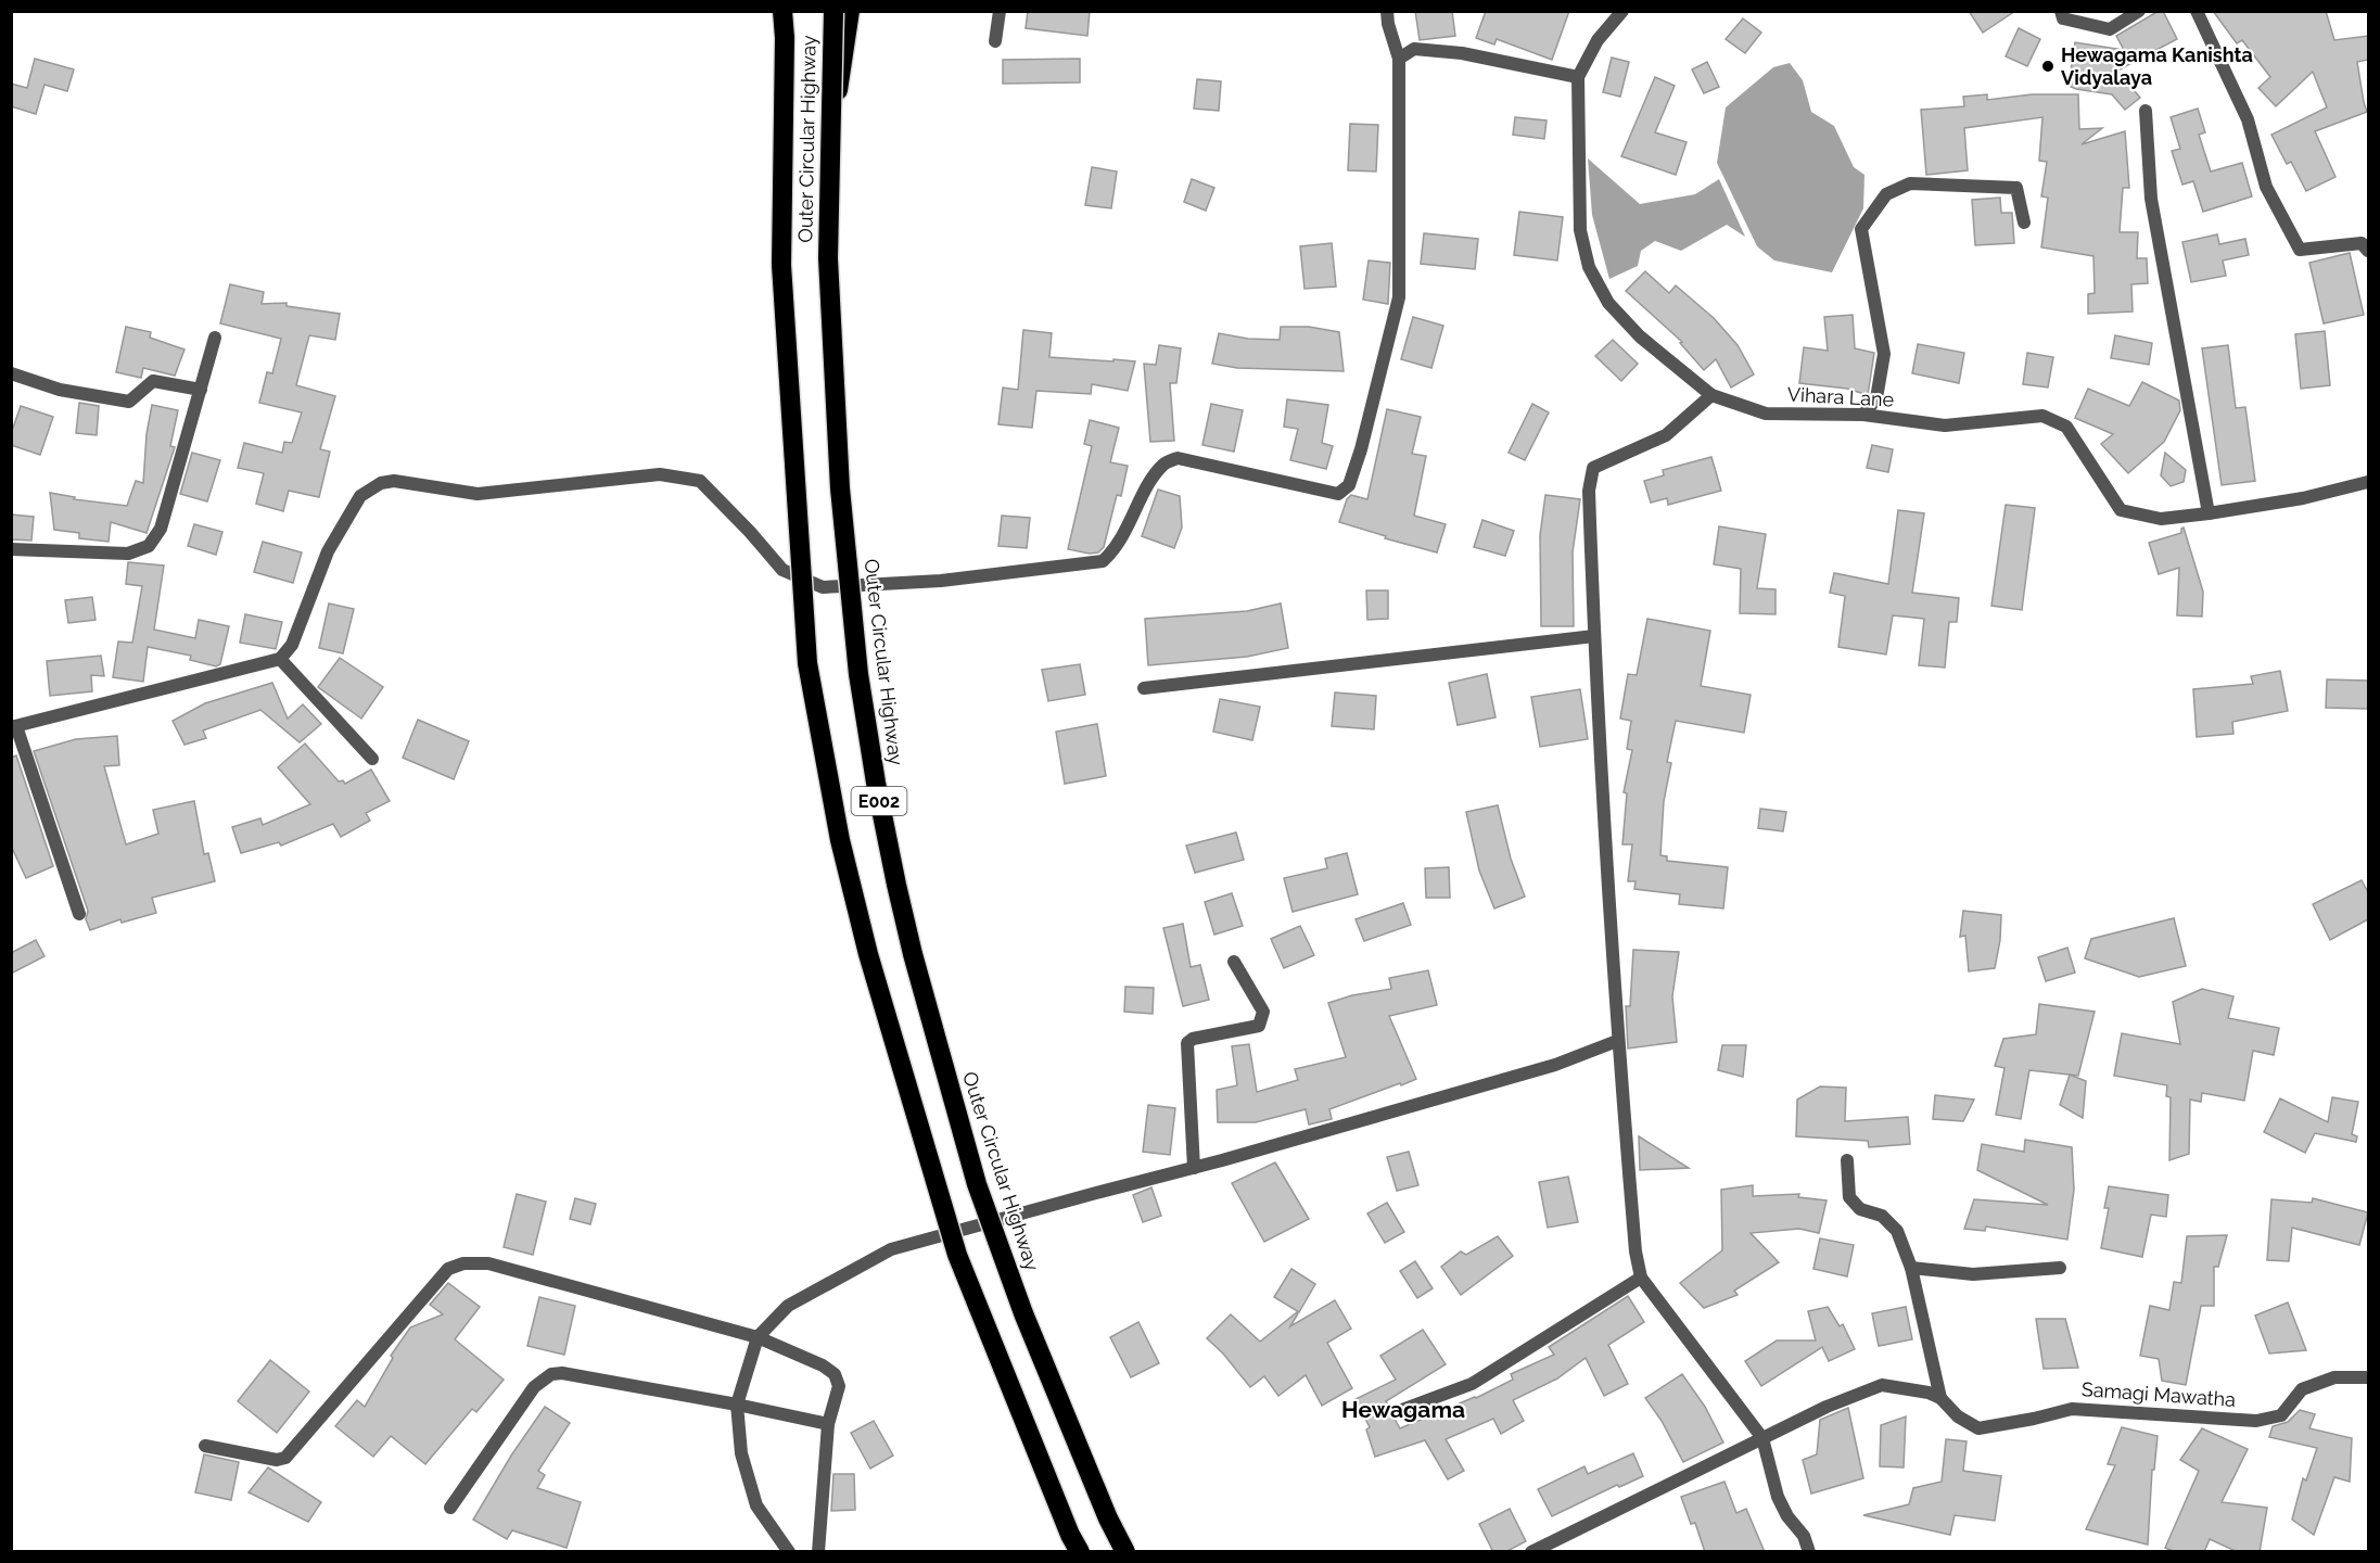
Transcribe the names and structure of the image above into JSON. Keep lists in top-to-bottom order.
{
  "streets": {
    "highway": ["Outer Circular Highway", "E002"],
    "street": ["Vihara Lane", "Samagi Mawatha"]
  },
  "districts": ["Hewagama"],
  "places": ["Hewagama Kanishta Vidyalaya"]
}
